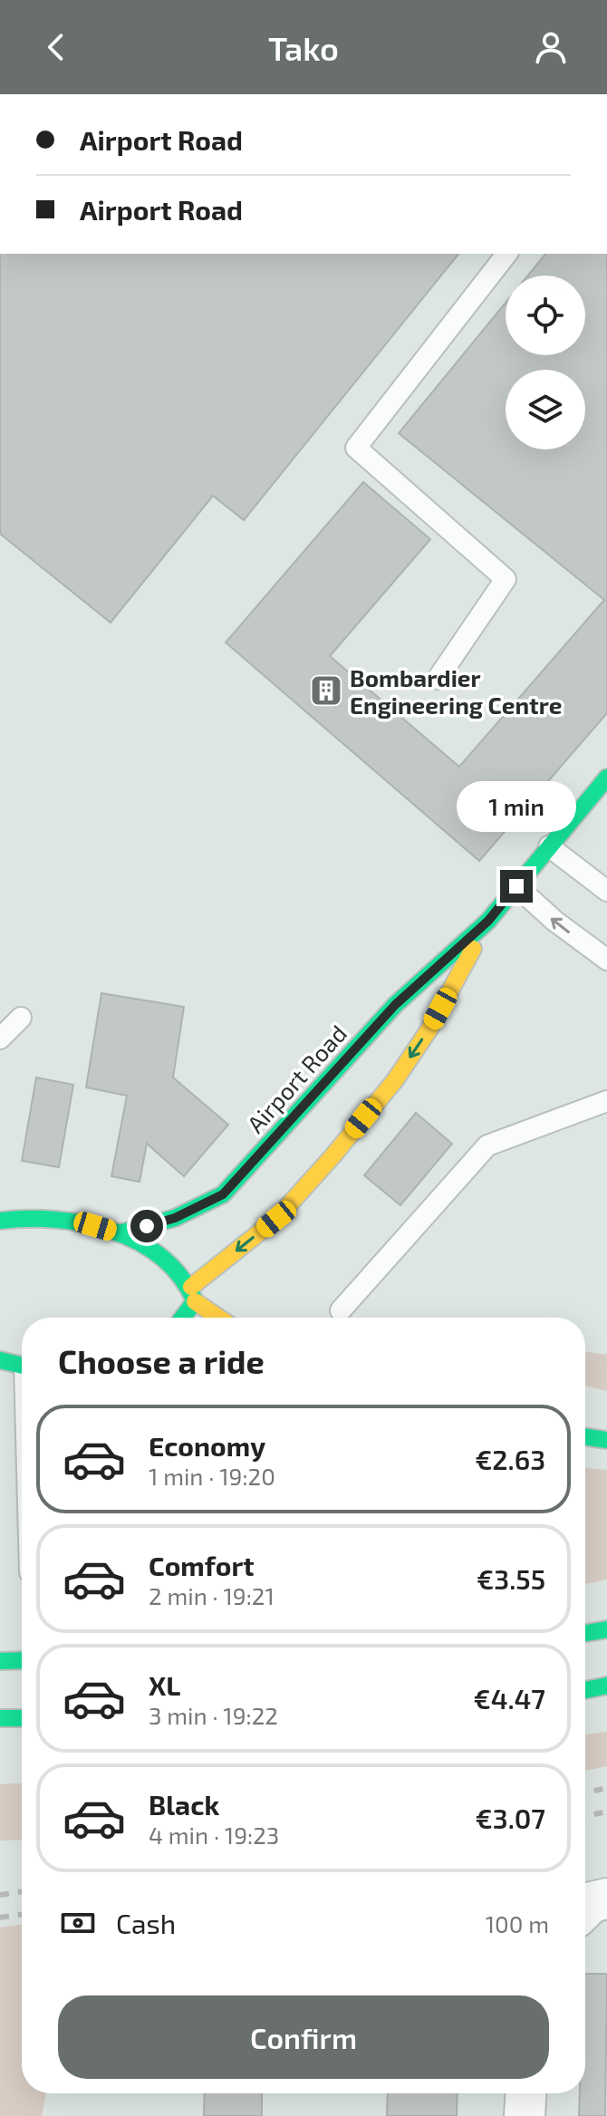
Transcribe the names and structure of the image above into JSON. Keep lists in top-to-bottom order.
{
  "streets": {
    "main road": ["Airport Road"]
  },
  "places": {
    "building": ["Bombardier Engineering Centre"]
  },
  "page": {
    "header": "Tako",
    "banner": ["Airport Road", "Airport Road"],
    "bubble": "1 min",
    "heading": "Choose a ride",
    "list": [
      {
        "name": "Economy",
        "note": "1 min · 19:20",
        "value": "€2.63"
      },
      {
        "name": "Comfort",
        "note": "2 min · 19:21",
        "value": "€3.55"
      },
      {
        "name": "XL",
        "note": "3 min · 19:22",
        "value": "€4.47"
      },
      {
        "name": "Black",
        "note": "4 min · 19:23",
        "value": "€3.07"
      }
    ],
    "pay": ["Cash", "100 m"],
    "buttons": "Confirm"
  }
}
